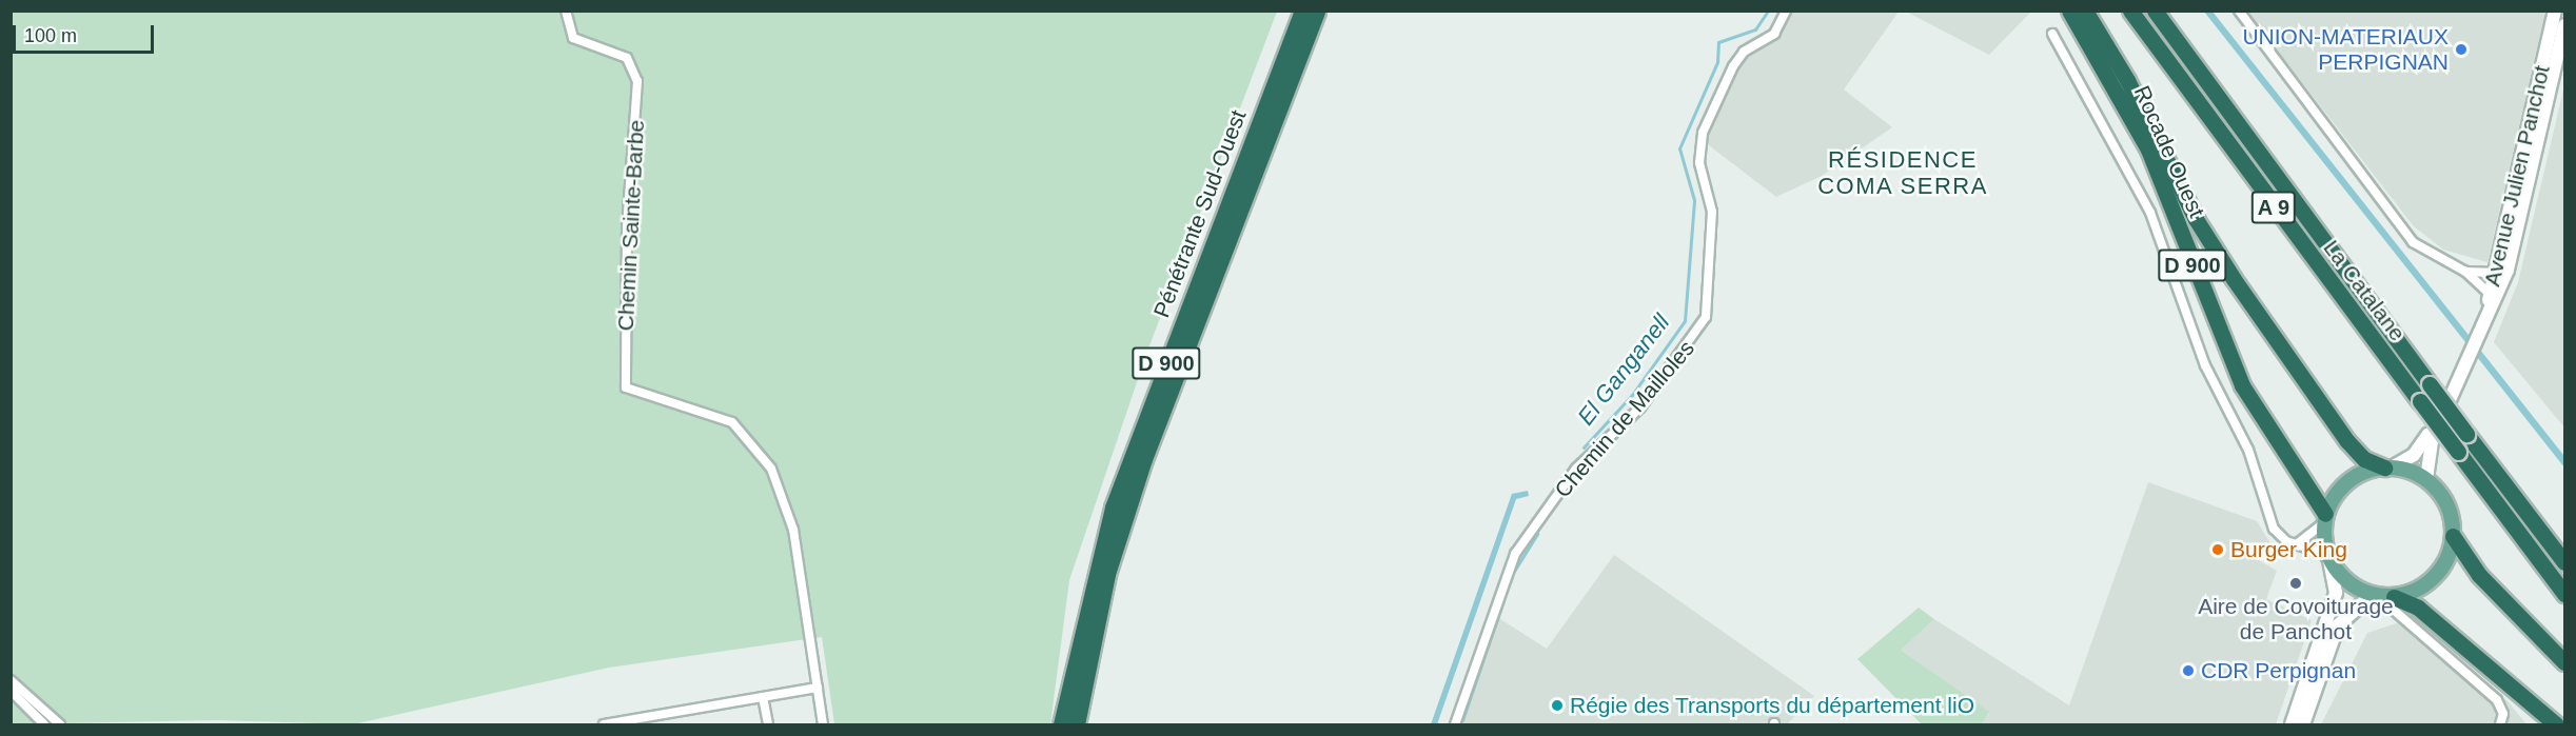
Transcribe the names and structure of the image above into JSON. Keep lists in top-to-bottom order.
{
  "streets": {
    "highway": [
      "Rocade Ouest",
      "A 9",
      "Pénétrante Sud-Ouest",
      "D 900",
      "La Catalane"
    ],
    "main road": ["Avenue Julien Panchot"],
    "street": ["Chemin Sainte-Barbe", "Chemin de Mailloles"]
  },
  "crossings": [
    ["Rocade Ouest", "Avenue Julien Panchot"]
  ],
  "districts": ["RÉSIDENCE COMA SERRA"],
  "water": ["El Ganganell"],
  "places": [
    "UNION-MATERIAUX PERPIGNAN",
    "Burger King",
    "Aire de Covoiturage de Panchot",
    "CDR Perpignan",
    "Régie des Transports du département liO"
  ],
  "scale_bar": "100 m"
}
